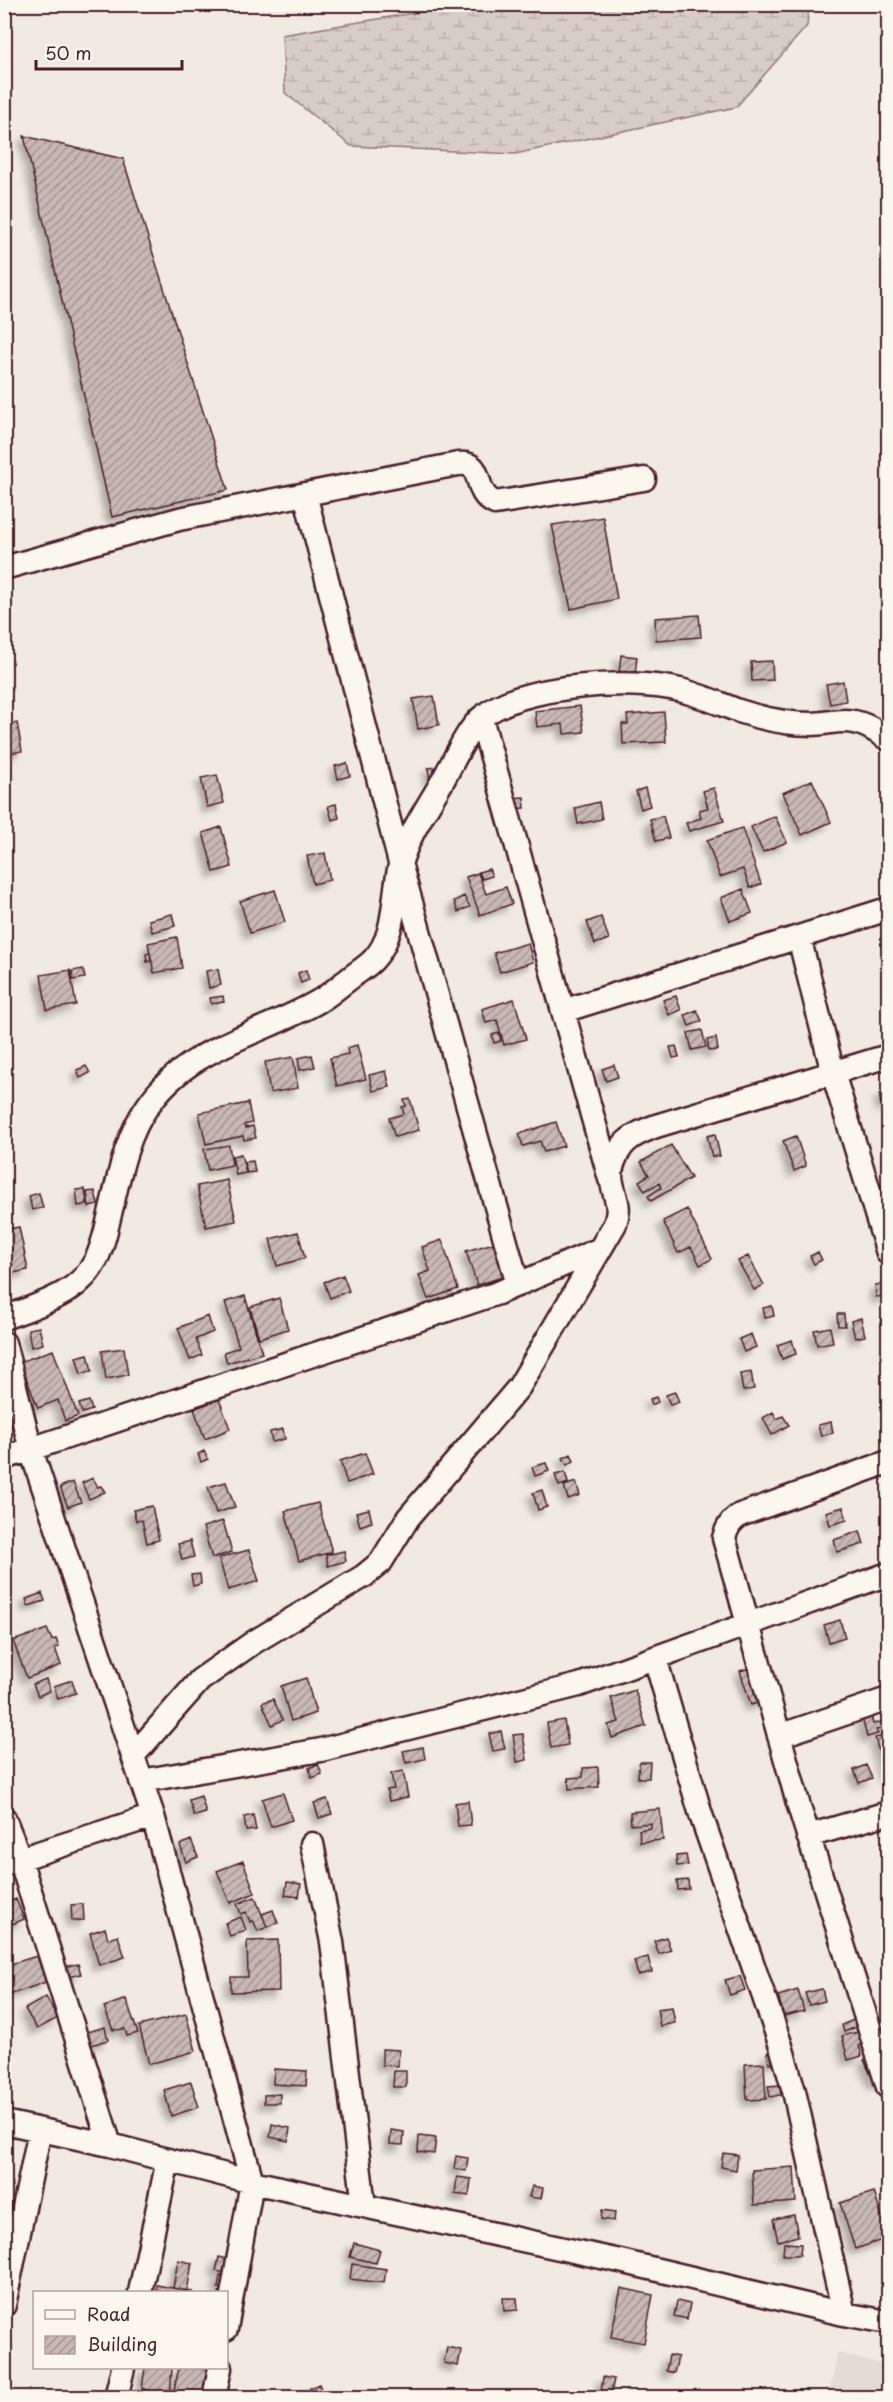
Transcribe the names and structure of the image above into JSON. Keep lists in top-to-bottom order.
{
  "legend": ["Road", "Building"],
  "scale_bar": "50 m"
}
